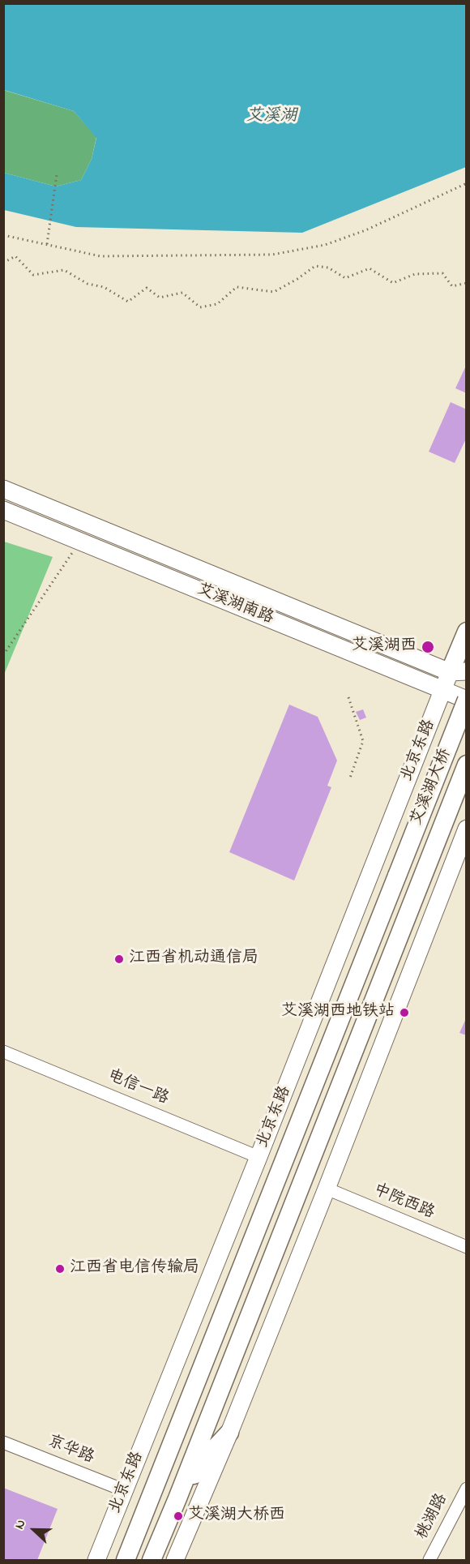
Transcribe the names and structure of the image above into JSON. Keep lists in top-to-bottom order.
{
  "streets": {
    "main road": ["艾溪湖南路", "北京东路", "艾溪湖大桥"],
    "street": [
      "电信一路",
      "中院西路",
      "京华路",
      "桃湖路"
    ]
  },
  "crossings": [
    ["艾溪湖南路", "北京东路"],
    ["艾溪湖南路", "艾溪湖大桥"],
    ["北京东路", "艾溪湖大桥"],
    ["北京东路", "电信一路"],
    ["北京东路", "京华路"]
  ],
  "water": ["艾溪湖"],
  "places": [
    "艾溪湖西",
    "江西省机动通信局",
    "艾溪湖西地铁站",
    "江西省电信传输局",
    "艾溪湖大桥西"
  ],
  "north": "left"
}
